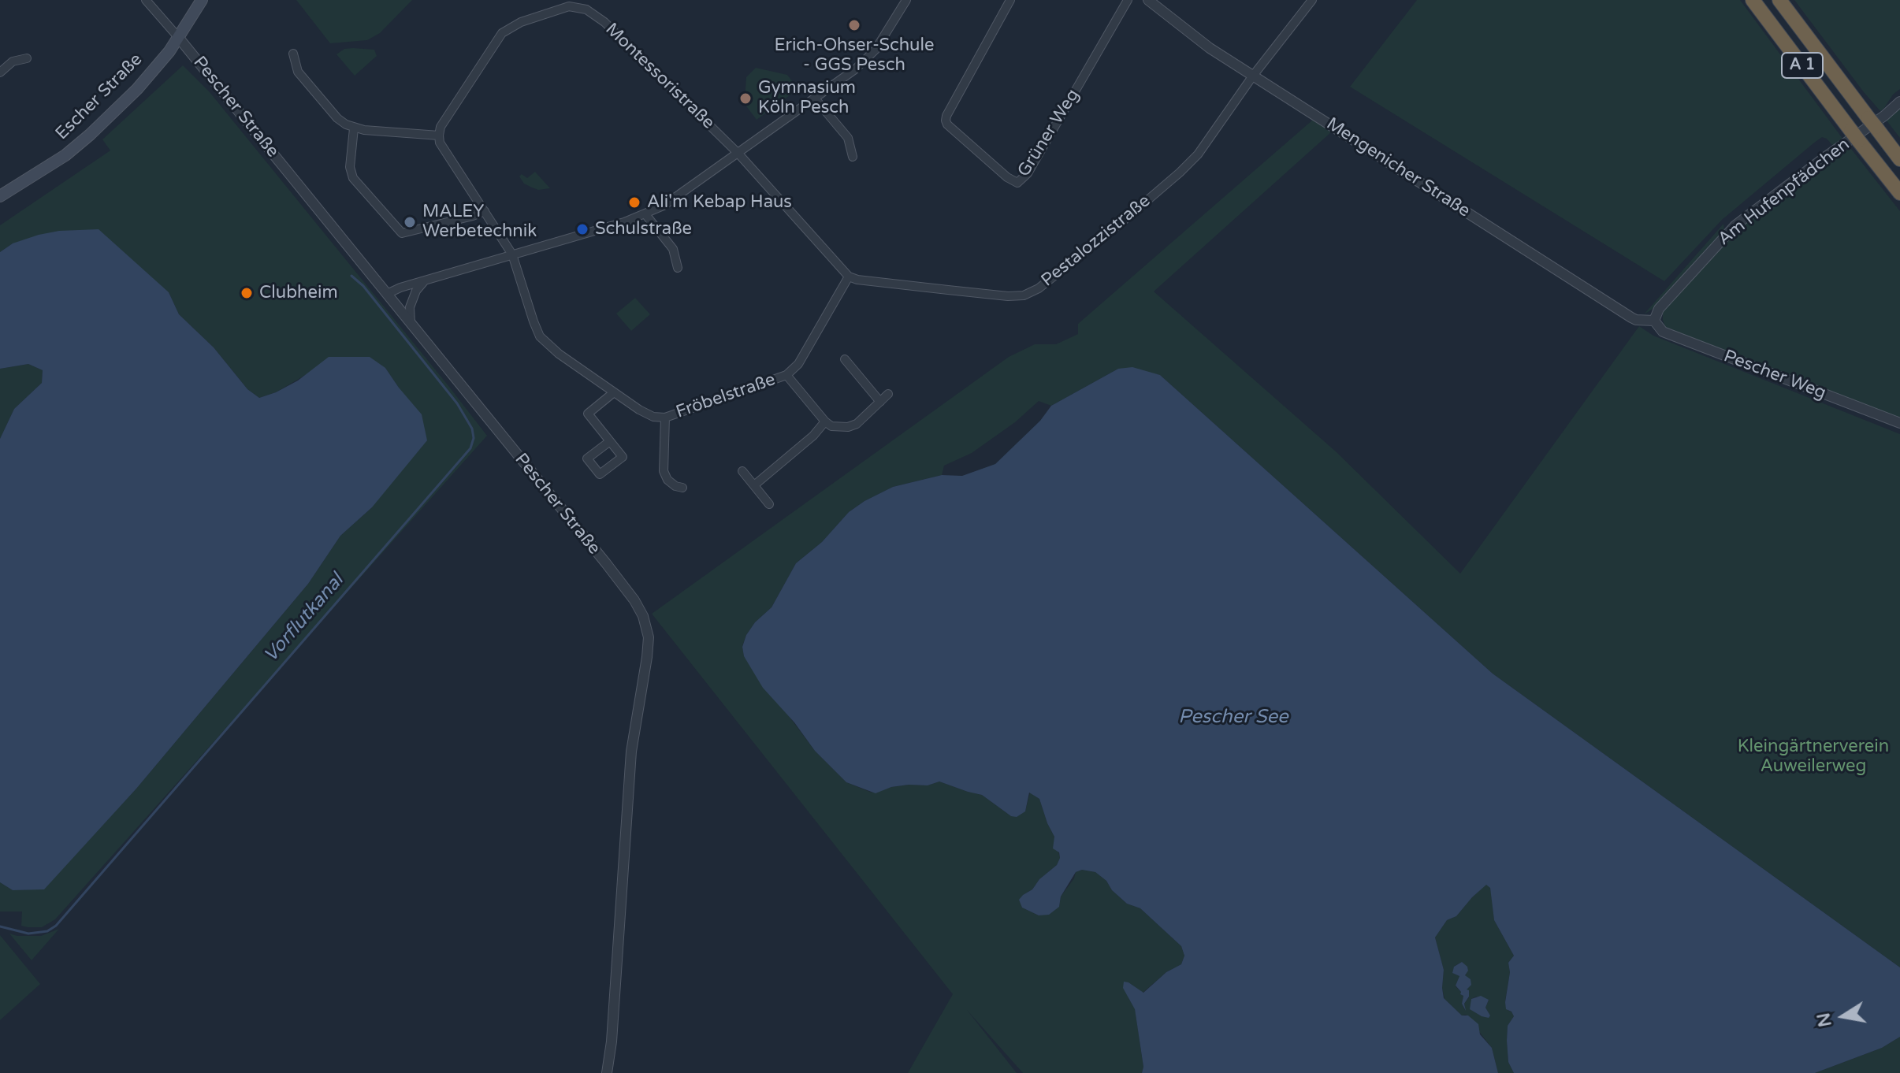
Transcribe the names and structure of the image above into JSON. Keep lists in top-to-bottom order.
{
  "streets": {
    "highway": ["A 1"],
    "main road": ["Escher Straße"],
    "street": [
      "Montessoristraße",
      "Pescher Straße",
      "Grüner Weg",
      "Mengenicher Straße",
      "Am Hufenpfädchen",
      "Pestalozzistraße",
      "Pescher Weg",
      "Fröbelstraße"
    ]
  },
  "crossings": [
    ["Escher Straße", "Pescher Straße"],
    ["Mengenicher Straße", "Am Hufenpfädchen"],
    ["Mengenicher Straße", "Pestalozzistraße"],
    ["Mengenicher Straße", "Pescher Weg"],
    ["Am Hufenpfädchen", "Pescher Weg"],
    ["Pestalozzistraße", "Fröbelstraße"]
  ],
  "water": ["Vorflutkanal", "Pescher See"],
  "parks": ["Kleingärtnerverein Auweilerweg"],
  "places": [
    "Erich-Ohser-Schule - GGS Pesch",
    "Gymnasium Köln Pesch",
    "Ali'm Kebap Haus",
    "MALEY Werbetechnik",
    "Schulstraße",
    "Clubheim"
  ],
  "north": "left"
}
